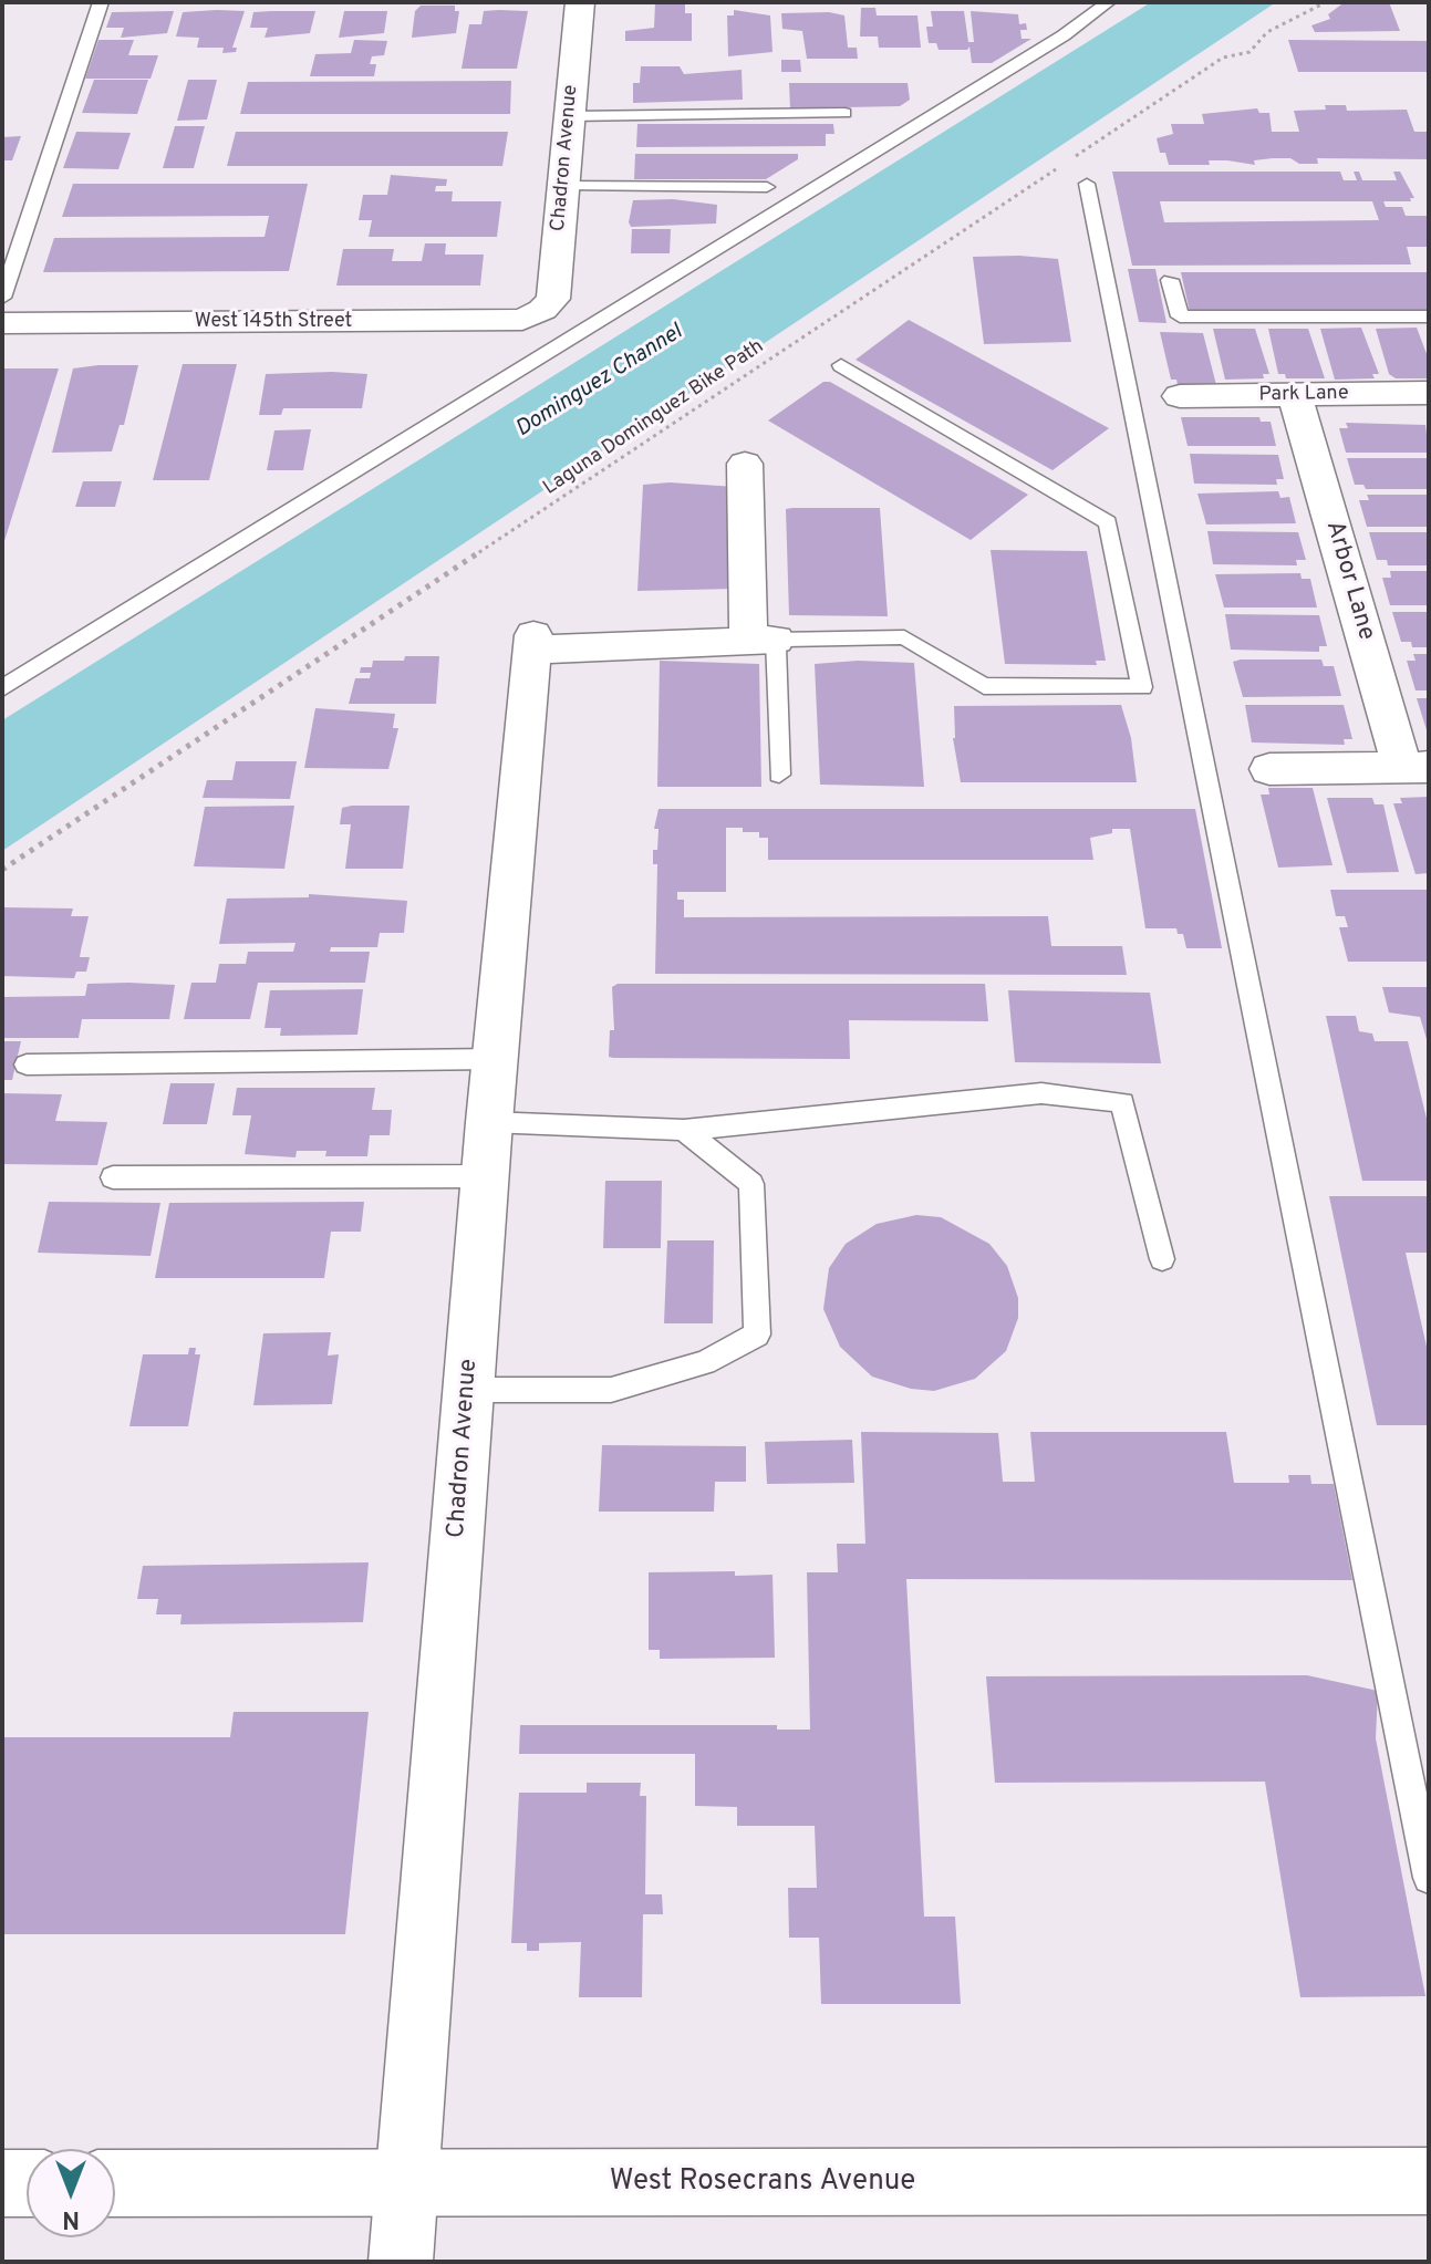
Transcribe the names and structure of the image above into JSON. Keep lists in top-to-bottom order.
{
  "streets": {
    "main road": ["West Rosecrans Avenue"],
    "street": [
      "Chadron Avenue",
      "West 145th Street",
      "Park Lane",
      "Arbor Lane"
    ],
    "path": ["Laguna Dominguez Bike Path"]
  },
  "crossings": [
    ["Chadron Avenue", "West 145th Street"],
    ["Chadron Avenue", "West Rosecrans Avenue"],
    ["Park Lane", "Arbor Lane"]
  ],
  "water": ["Dominguez Channel"],
  "north": "bottom"
}
